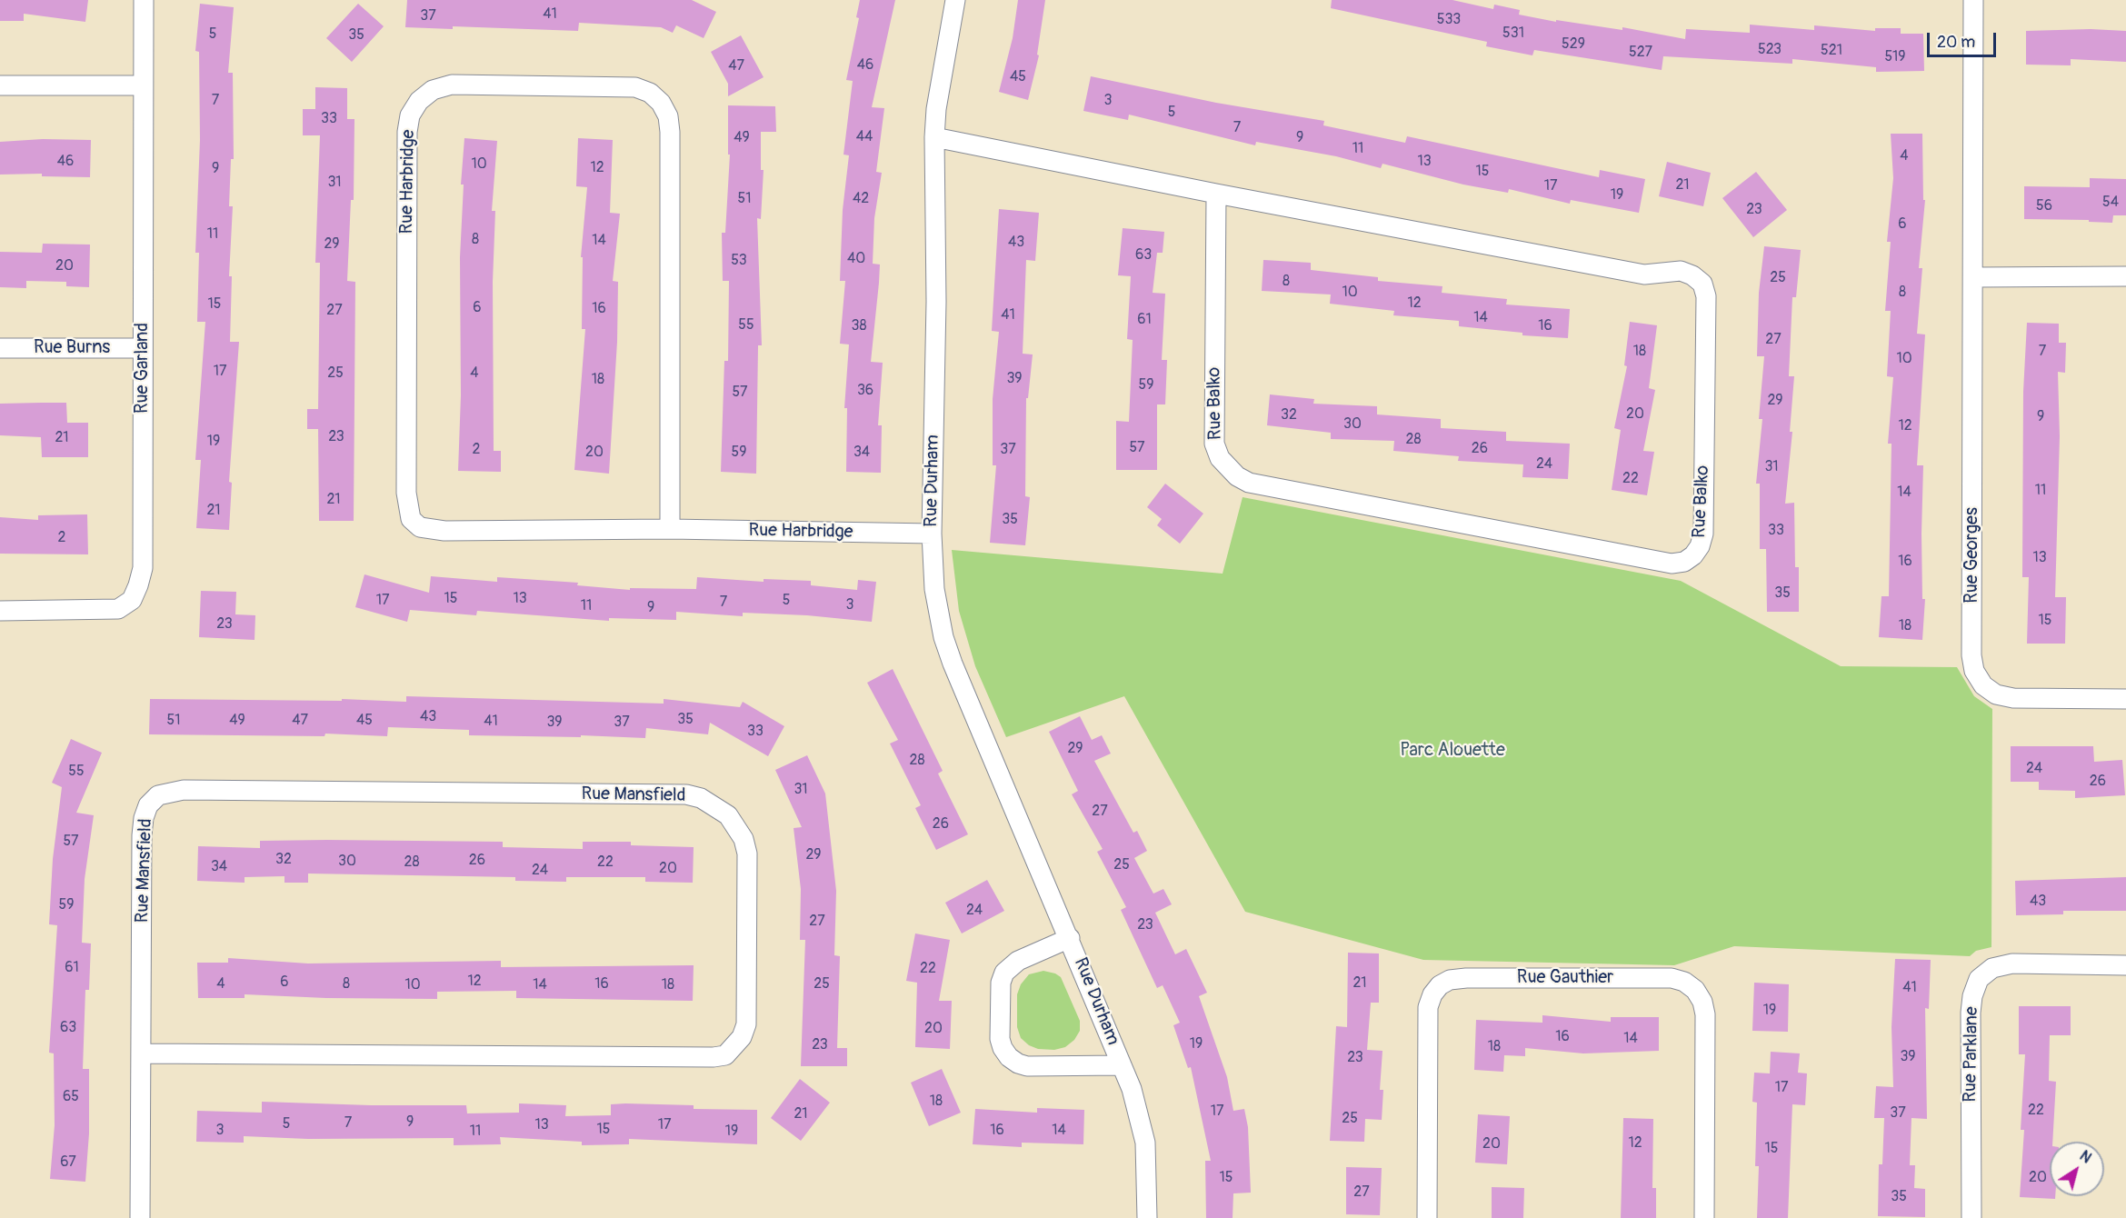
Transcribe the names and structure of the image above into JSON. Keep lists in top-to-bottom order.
{
  "streets": {
    "street": [
      "Rue Harbridge",
      "Rue Burns",
      "Rue Garland",
      "Rue Balko",
      "Rue Durham",
      "Rue Georges",
      "Rue Mansfield",
      "Rue Gauthier",
      "Rue Parklane"
    ]
  },
  "crossings": [
    ["Rue Harbridge", "Rue Durham"],
    ["Rue Burns", "Rue Garland"],
    ["Rue Balko", "Rue Durham"]
  ],
  "parks": ["Parc Alouette"],
  "house_numbers": [
    "41",
    "37",
    "533",
    "531",
    "5",
    "35",
    "529",
    "523",
    "521",
    "527",
    "519",
    "46",
    "47",
    "45",
    "7",
    "3",
    "5",
    "33",
    "7",
    "44",
    "49",
    "9",
    "11",
    "4",
    "46",
    "13",
    "10",
    "12",
    "9",
    "15",
    "31",
    "21",
    "17",
    "19",
    "51",
    "42",
    "54",
    "56",
    "23",
    "6",
    "11",
    "8",
    "14",
    "43",
    "29",
    "63",
    "40",
    "53",
    "20",
    "25",
    "8",
    "10",
    "8",
    "12",
    "15",
    "6",
    "16",
    "27",
    "41",
    "14",
    "61",
    "55",
    "38",
    "16",
    "27",
    "18",
    "7",
    "10",
    "17",
    "25",
    "4",
    "39",
    "18",
    "59",
    "36",
    "57",
    "29",
    "20",
    "32",
    "9",
    "30",
    "12",
    "23",
    "21",
    "28",
    "19",
    "57",
    "26",
    "2",
    "37",
    "20",
    "59",
    "34",
    "24",
    "31",
    "22",
    "11",
    "14",
    "21",
    "21",
    "35",
    "33",
    "2",
    "13",
    "16",
    "35",
    "15",
    "13",
    "17",
    "5",
    "7",
    "3",
    "11",
    "9",
    "15",
    "23",
    "18",
    "43",
    "35",
    "51",
    "49",
    "47",
    "45",
    "41",
    "39",
    "37",
    "33",
    "29",
    "28",
    "24",
    "55",
    "26",
    "31",
    "27",
    "26",
    "57",
    "29",
    "32",
    "26",
    "30",
    "28",
    "22",
    "25",
    "34",
    "20",
    "24",
    "43",
    "59",
    "24",
    "27",
    "23",
    "61",
    "22",
    "12",
    "6",
    "21",
    "4",
    "8",
    "16",
    "25",
    "10",
    "14",
    "18",
    "41",
    "19",
    "63",
    "20",
    "16",
    "14",
    "19",
    "23",
    "18",
    "39",
    "23",
    "17",
    "65",
    "18",
    "22",
    "17",
    "37",
    "21",
    "25",
    "9",
    "7",
    "5",
    "13",
    "17",
    "15",
    "3",
    "16",
    "14",
    "11",
    "19",
    "12",
    "20",
    "15",
    "67",
    "15",
    "20",
    "27",
    "35"
  ],
  "scale_bar": "20 m",
  "north": "top right"
}
